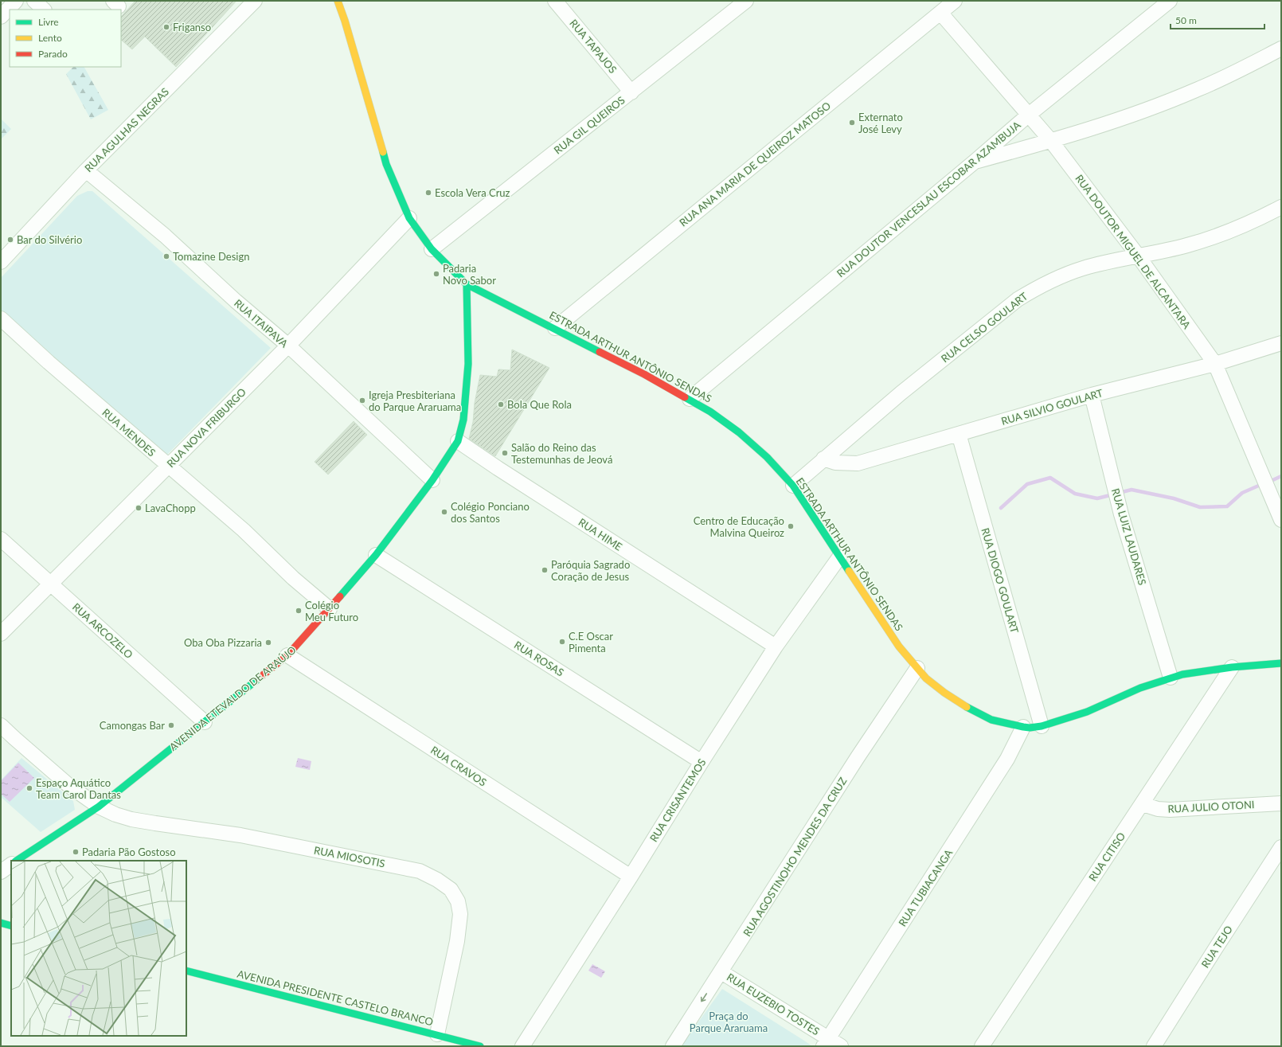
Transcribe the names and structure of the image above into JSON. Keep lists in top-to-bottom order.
{
  "streets": {
    "main road": ["ESTRADA ARTHUR ANTÔNIO SENDAS", "AVENIDA ETEVALDO DE ARAÚJO", "AVENIDA PRESIDENTE CASTELO BRANCO"],
    "street": [
      "RUA TAPAJOS",
      "RUA GIL QUEIROS",
      "RUA AGULHAS NEGRAS",
      "RUA ANA MARIA DE QUEIROZ MATOSO",
      "RUA DOUTOR VENCESLAU ESCOBAR AZAMBUJA",
      "RUA DOUTOR MIGUEL DE ALCANTARA",
      "RUA ITAIPAVA",
      "RUA CELSO GOULART",
      "RUA SILVIO GOULART",
      "RUA NOVA FRIBURGO",
      "RUA MENDES",
      "RUA HIME",
      "RUA LUIZ LAUDARES",
      "RUA DIOGO GOULART",
      "RUA ARCOZELO",
      "RUA ROSAS",
      "RUA CRAVOS",
      "RUA CRISANTEMOS",
      "RUA JULIO OTONI",
      "RUA MIOSOTIS",
      "RUA AGOSTINOHO MENDES DA CRUZ",
      "RUA CITISO",
      "RUA TUBIACANGA",
      "RUA TEJO",
      "RUA EUZEBIO TOSTES"
    ]
  },
  "crossings": [
    ["RUA TAPAJOS", "RUA GIL QUEIROS"],
    ["RUA GIL QUEIROS", "ESTRADA ARTHUR ANTÔNIO SENDAS"],
    ["RUA AGULHAS NEGRAS", "RUA ITAIPAVA"],
    ["RUA ANA MARIA DE QUEIROZ MATOSO", "RUA DOUTOR MIGUEL DE ALCANTARA"],
    ["RUA ANA MARIA DE QUEIROZ MATOSO", "ESTRADA ARTHUR ANTÔNIO SENDAS"],
    ["RUA DOUTOR VENCESLAU ESCOBAR AZAMBUJA", "RUA DOUTOR MIGUEL DE ALCANTARA"],
    ["RUA DOUTOR VENCESLAU ESCOBAR AZAMBUJA", "ESTRADA ARTHUR ANTÔNIO SENDAS"],
    ["RUA DOUTOR MIGUEL DE ALCANTARA", "RUA CELSO GOULART"],
    ["RUA DOUTOR MIGUEL DE ALCANTARA", "RUA SILVIO GOULART"],
    ["RUA ITAIPAVA", "RUA NOVA FRIBURGO"],
    ["RUA ITAIPAVA", "AVENIDA ETEVALDO DE ARAÚJO"],
    ["RUA CELSO GOULART", "ESTRADA ARTHUR ANTÔNIO SENDAS"],
    ["RUA CELSO GOULART", "RUA SILVIO GOULART"],
    ["ESTRADA ARTHUR ANTÔNIO SENDAS", "RUA NOVA FRIBURGO"],
    ["ESTRADA ARTHUR ANTÔNIO SENDAS", "RUA LUIZ LAUDARES"],
    ["ESTRADA ARTHUR ANTÔNIO SENDAS", "RUA DIOGO GOULART"],
    ["ESTRADA ARTHUR ANTÔNIO SENDAS", "AVENIDA ETEVALDO DE ARAÚJO"],
    ["ESTRADA ARTHUR ANTÔNIO SENDAS", "RUA CRISANTEMOS"],
    ["ESTRADA ARTHUR ANTÔNIO SENDAS", "RUA AGOSTINOHO MENDES DA CRUZ"],
    ["ESTRADA ARTHUR ANTÔNIO SENDAS", "RUA CITISO"],
    ["ESTRADA ARTHUR ANTÔNIO SENDAS", "RUA TUBIACANGA"],
    ["RUA SILVIO GOULART", "RUA LUIZ LAUDARES"],
    ["RUA SILVIO GOULART", "RUA DIOGO GOULART"],
    ["RUA NOVA FRIBURGO", "RUA MENDES"],
    ["RUA NOVA FRIBURGO", "RUA ARCOZELO"],
    ["RUA MENDES", "AVENIDA ETEVALDO DE ARAÚJO"],
    ["RUA HIME", "AVENIDA ETEVALDO DE ARAÚJO"],
    ["RUA HIME", "RUA CRISANTEMOS"],
    ["RUA ARCOZELO", "AVENIDA ETEVALDO DE ARAÚJO"],
    ["RUA ROSAS", "AVENIDA ETEVALDO DE ARAÚJO"],
    ["RUA ROSAS", "RUA CRISANTEMOS"],
    ["AVENIDA ETEVALDO DE ARAÚJO", "RUA CRAVOS"],
    ["AVENIDA ETEVALDO DE ARAÚJO", "RUA MIOSOTIS"],
    ["RUA CRAVOS", "RUA CRISANTEMOS"],
    ["RUA JULIO OTONI", "RUA CITISO"],
    ["RUA MIOSOTIS", "AVENIDA PRESIDENTE CASTELO BRANCO"],
    ["RUA AGOSTINOHO MENDES DA CRUZ", "RUA EUZEBIO TOSTES"],
    ["RUA TUBIACANGA", "RUA EUZEBIO TOSTES"]
  ],
  "parks": ["Praça do Parque Araruama"],
  "places": [
    "Friganso",
    "Externato José Levy",
    "Escola Vera Cruz",
    "Bar do Silvério",
    "Tomazine Design",
    "Padaria Novo Sabor",
    "Igreja Presbiteriana do Parque Araruama",
    "Bola Que Rola",
    "Salão do Reino das Testemunhas de Jeová",
    "LavaChopp",
    "Colégio Ponciano dos Santos",
    "Centro de Educação Malvina Queiroz",
    "Paróquia Sagrado Coração de Jesus",
    "Colégio Meu Futuro",
    "C.E Oscar Pimenta",
    "Oba Oba Pizzaria",
    "Camongas Bar",
    "Espaço Aquático Team Carol Dantas",
    "Padaria Pão Gostoso"
  ],
  "legend": ["Livre", "Lento", "Parado"],
  "scale_bar": "50 m"
}
